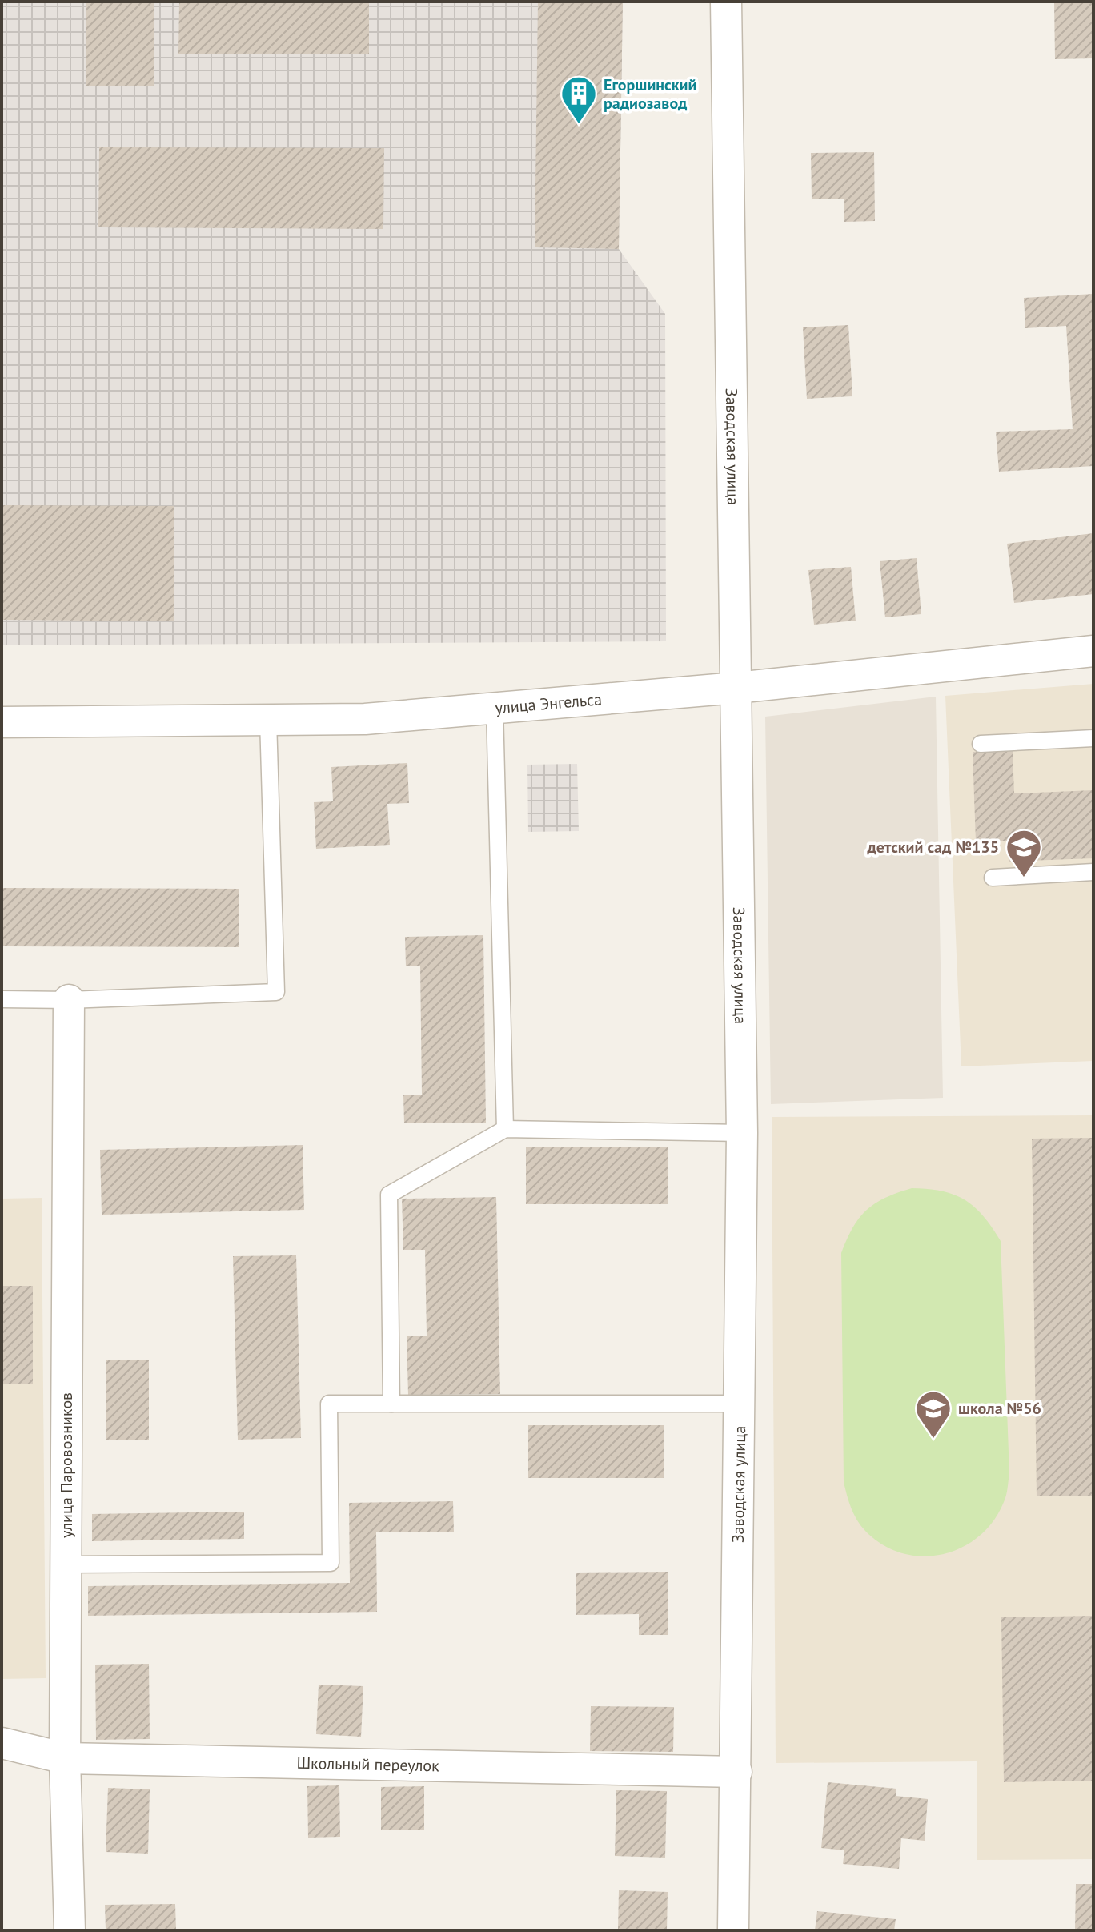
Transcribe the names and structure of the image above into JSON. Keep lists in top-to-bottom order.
{
  "streets": {
    "street": [
      "Заводская улица",
      "улица Энгельса",
      "улица Паровозников",
      "Школьный переулок"
    ]
  },
  "crossings": [
    ["Заводская улица", "улица Энгельса"],
    ["Заводская улица", "Школьный переулок"],
    ["улица Паровозников", "Школьный переулок"]
  ],
  "places": {
    "building": ["Егоршинский радиозавод"],
    "school or university": ["детский сад №135", "школа №56"]
  }
}
